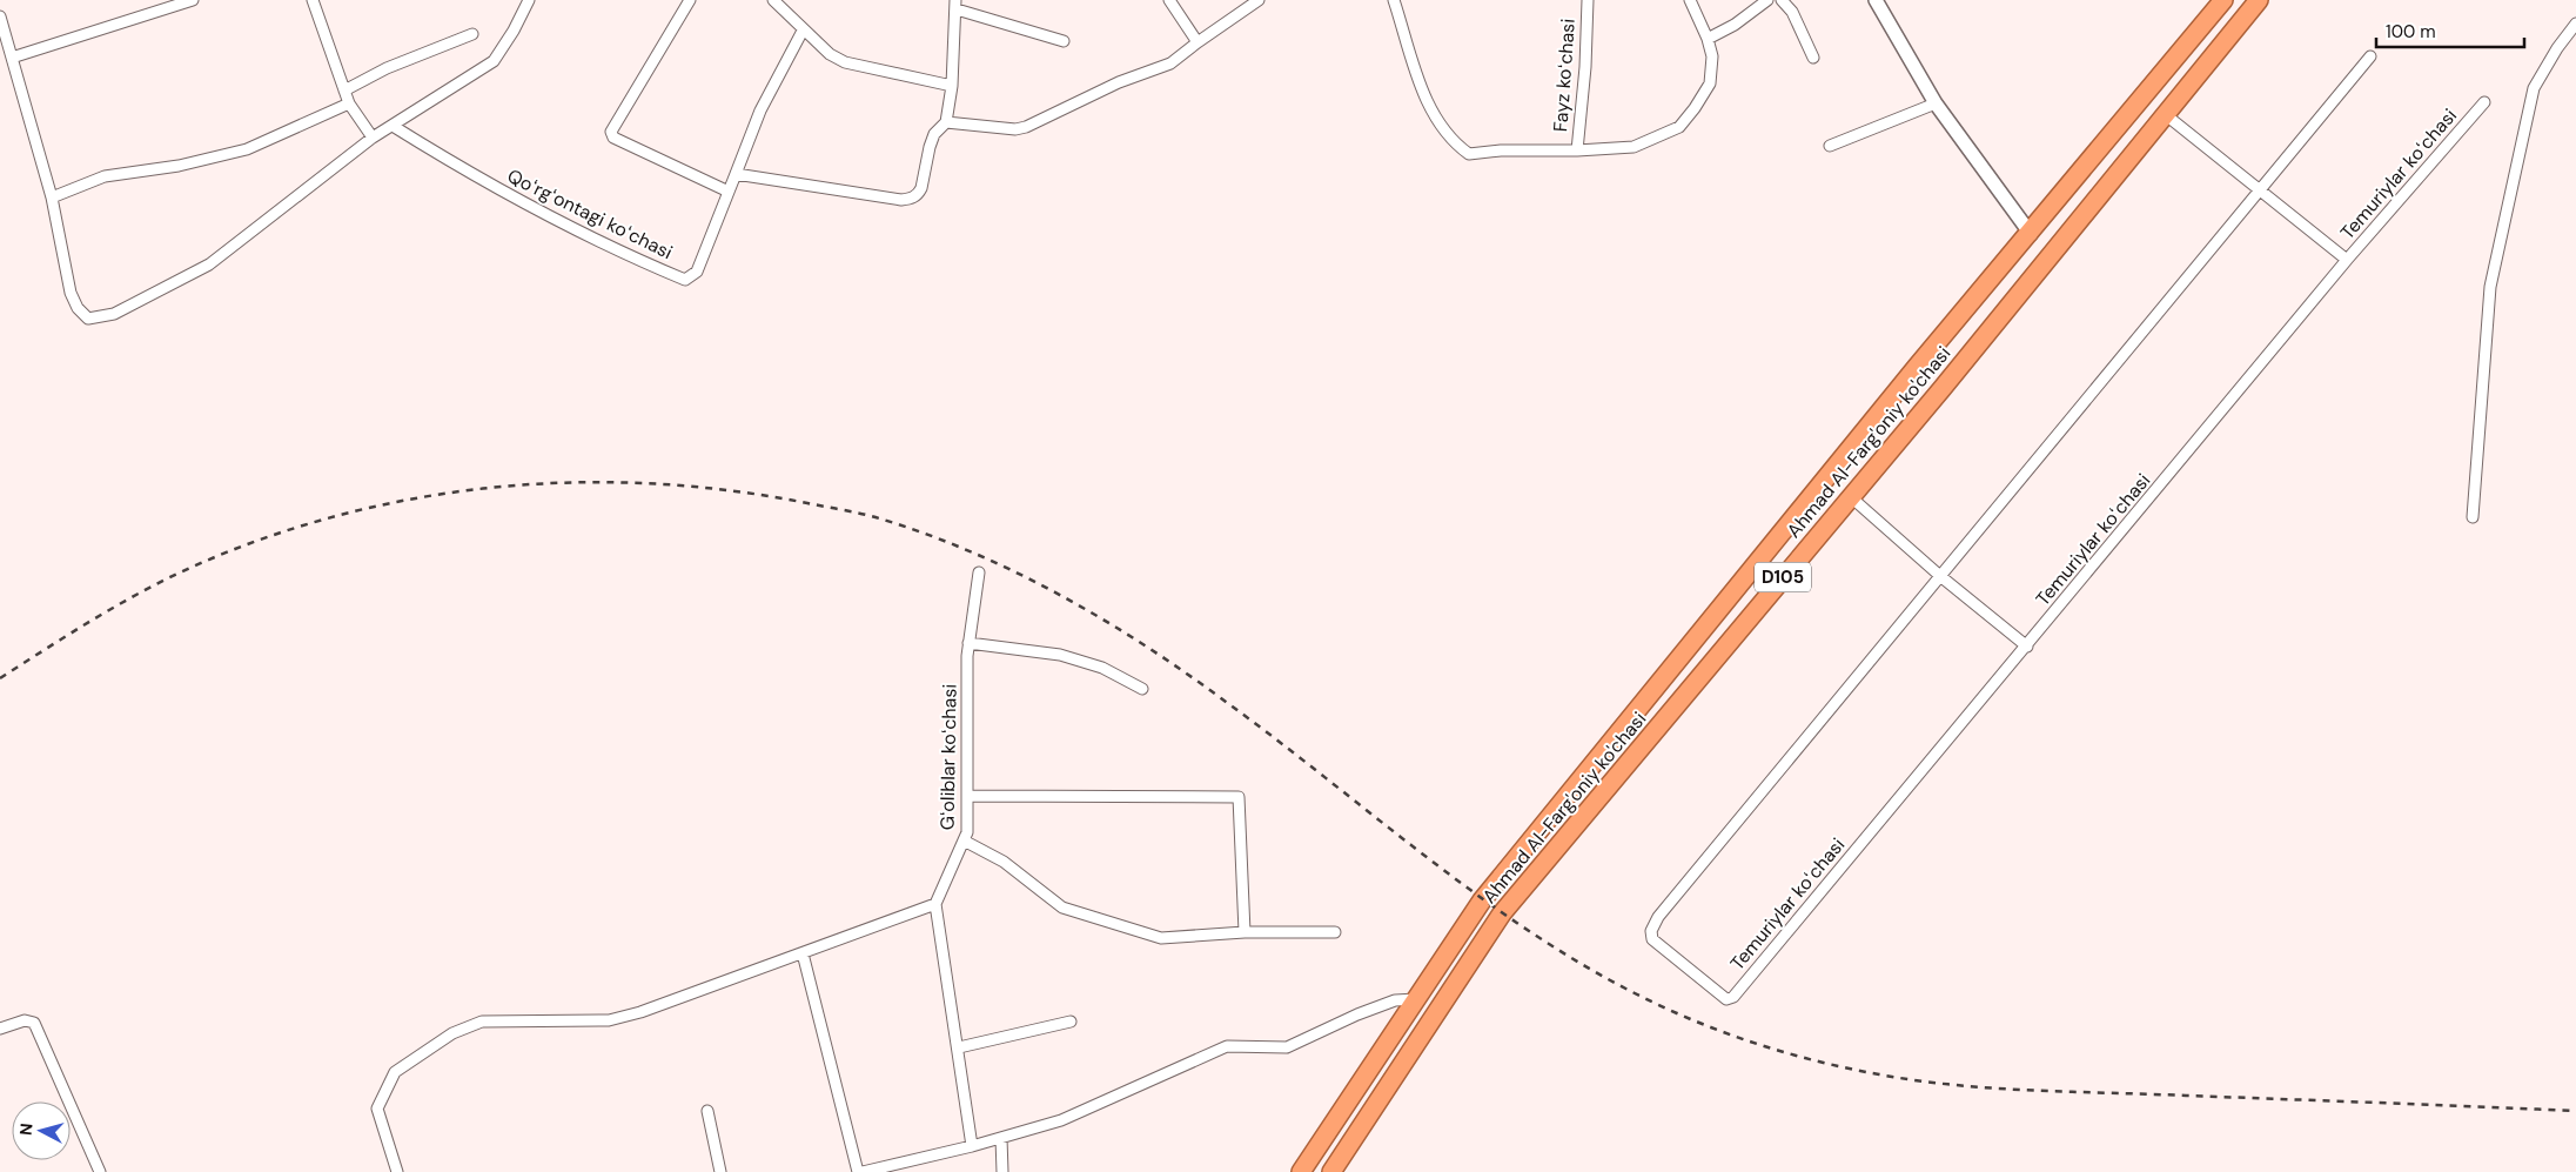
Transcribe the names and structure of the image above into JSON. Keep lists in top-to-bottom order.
{
  "streets": {
    "highway": ["Ahmad Al-Farg'oniy ko'chasi", "D105"],
    "street": [
      "Fayz koʻchasi",
      "Temuriylar koʻchasi",
      "Qoʻrgʻontagi koʻchasi",
      "Gʻoliblar koʻchasi"
    ]
  },
  "scale_bar": "100 m",
  "north": "left"
}
